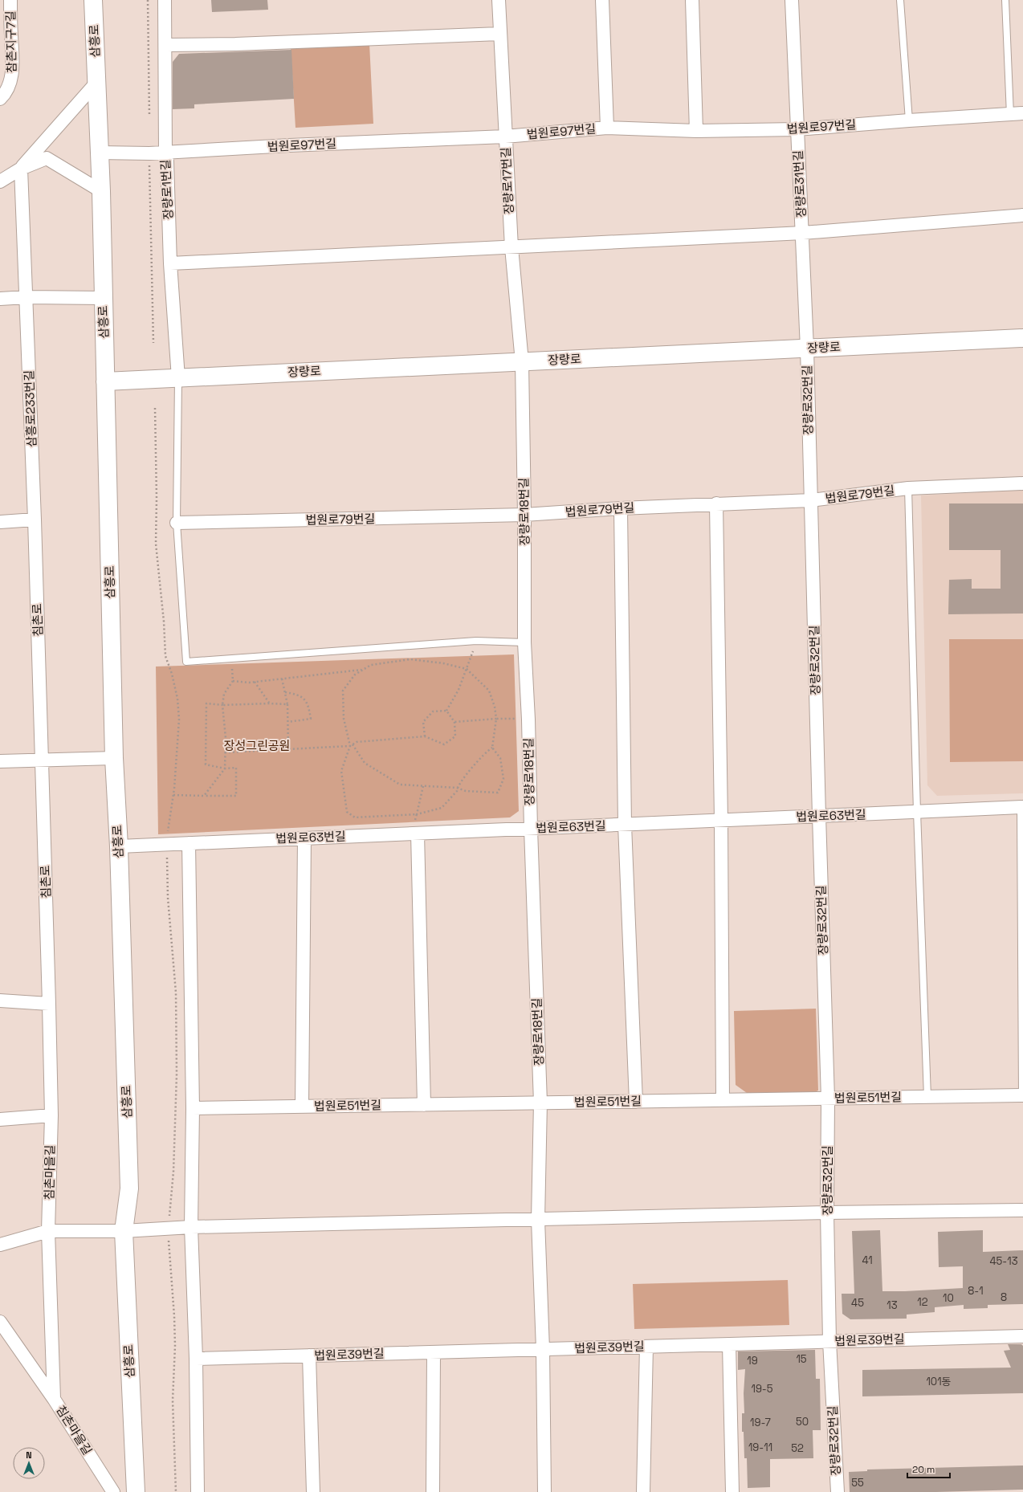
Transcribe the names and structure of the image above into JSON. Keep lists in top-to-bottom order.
{
  "streets": {
    "main road": ["삼흥로", "장량로"],
    "street": [
      "참촌지구7길",
      "법원로97번길",
      "장량로17번길",
      "장량로31번길",
      "장량로1번길",
      "장량로32번길",
      "삼흥로233번길",
      "법원로79번길",
      "장량로18번길",
      "침촌로",
      "법원로63번길",
      "법원로51번길",
      "침촌마을길",
      "법원로39번길"
    ]
  },
  "crossings": [
    ["삼흥로", "법원로97번길"],
    ["삼흥로", "장량로"],
    ["삼흥로", "법원로63번길"],
    ["법원로97번길", "장량로17번길"],
    ["법원로97번길", "장량로31번길"],
    ["법원로97번길", "장량로1번길"],
    ["장량로17번길", "장량로"],
    ["장량로17번길", "장량로18번길"],
    ["장량로31번길", "장량로"],
    ["장량로31번길", "장량로32번길"],
    ["장량로1번길", "장량로"],
    ["장량로", "장량로32번길"],
    ["장량로", "장량로18번길"],
    ["장량로32번길", "법원로79번길"],
    ["장량로32번길", "법원로63번길"],
    ["장량로32번길", "법원로51번길"],
    ["장량로32번길", "법원로39번길"],
    ["삼흥로233번길", "침촌로"],
    ["법원로79번길", "장량로18번길"],
    ["장량로18번길", "법원로63번길"],
    ["장량로18번길", "법원로51번길"],
    ["장량로18번길", "법원로39번길"],
    ["침촌로", "침촌마을길"]
  ],
  "parks": ["장성그린공원"],
  "house_numbers": [
    "41",
    "45-13",
    "8-1",
    "8",
    "10",
    "12",
    "45",
    "13",
    "15",
    "19",
    "101동",
    "19-5",
    "50",
    "19-7",
    "19-11",
    "52",
    "55"
  ],
  "scale_bar": "20 m",
  "north": "top"
}
